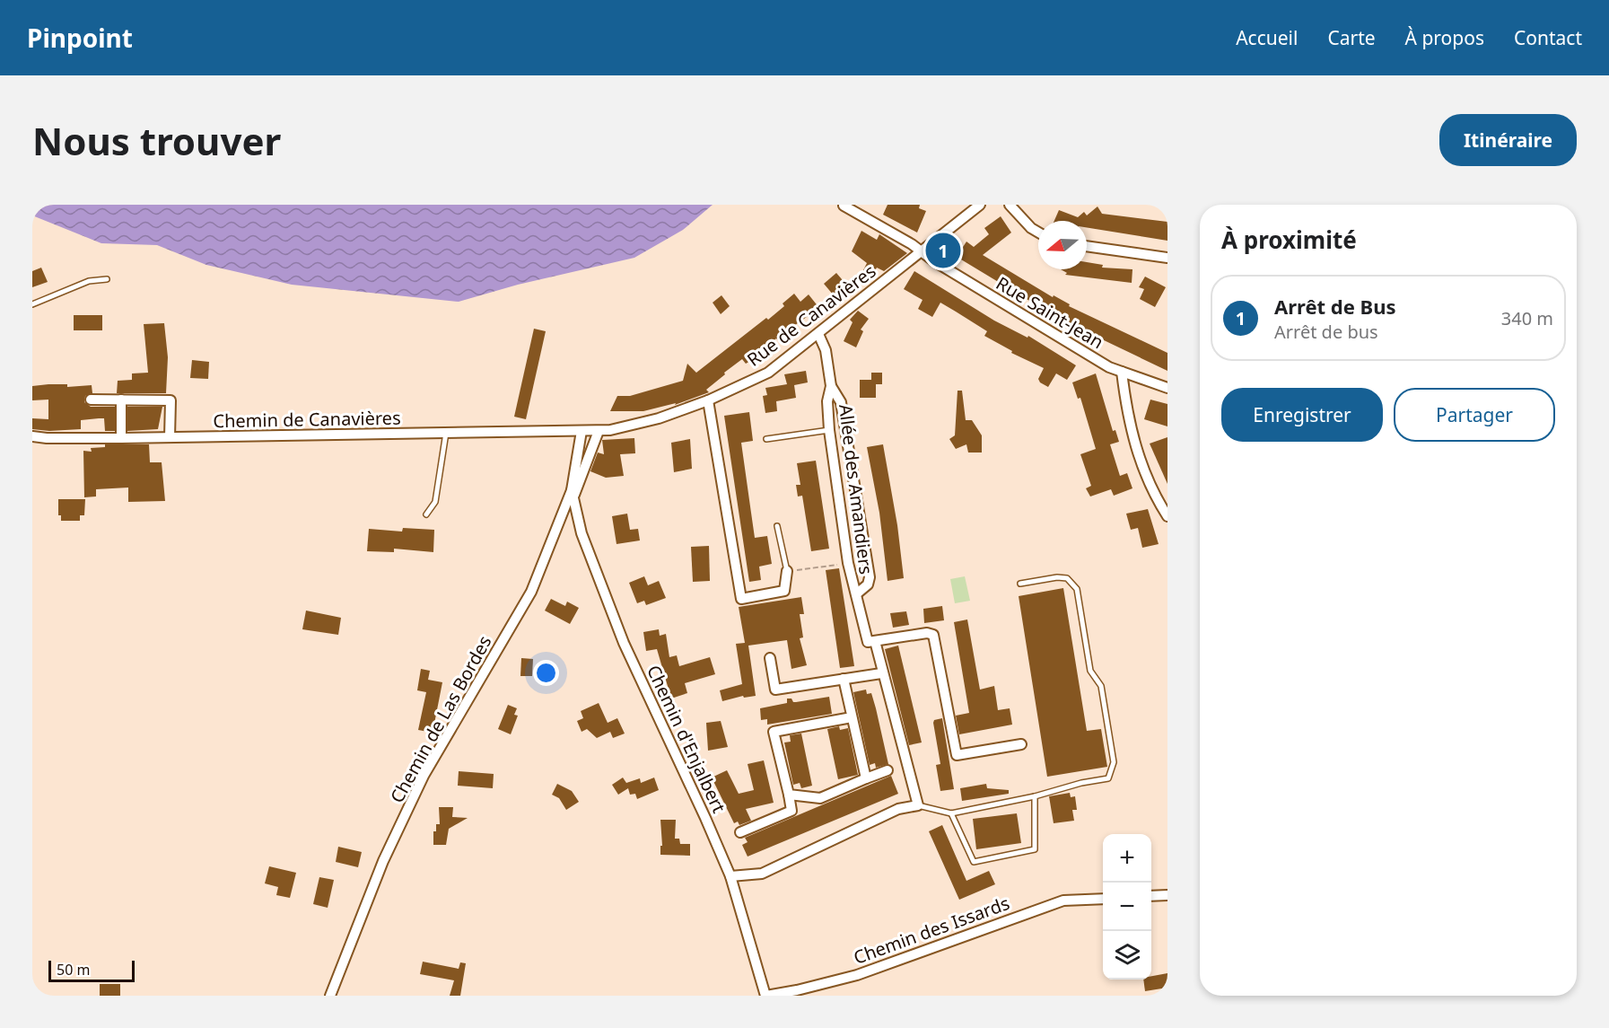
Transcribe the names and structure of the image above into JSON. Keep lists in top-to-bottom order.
{
  "streets": {
    "street": [
      "Rue Saint-Jean",
      "Rue de Canavières",
      "Chemin de Canavières",
      "Allée des Amandiers",
      "Chemin de Las Bordes",
      "Chemin d'Enjalbert",
      "Chemin des Issards"
    ]
  },
  "crossings": [
    ["Rue Saint-Jean", "Rue de Canavières"],
    ["Rue de Canavières", "Chemin de Canavières"],
    ["Rue de Canavières", "Allée des Amandiers"],
    ["Rue de Canavières", "Chemin d'Enjalbert"],
    ["Chemin de Canavières", "Chemin d'Enjalbert"],
    ["Chemin de Las Bordes", "Chemin d'Enjalbert"],
    ["Chemin d'Enjalbert", "Chemin des Issards"]
  ],
  "scale_bar": "50 m",
  "north": "left",
  "page": {
    "header": "Pinpoint",
    "nav": [
      "Accueil",
      "Carte",
      "À propos",
      "Contact"
    ],
    "buttons": [
      "Itinéraire",
      ["Enregistrer", "Partager"]
    ],
    "title": "Nous trouver",
    "heading": "À proximité",
    "pins": "1",
    "list": [
      {
        "mark": "1",
        "name": "Arrêt de Bus",
        "note": "Arrêt de bus",
        "value": "340 m"
      }
    ],
    "map_buttons": ["+", "−"],
    "scale": "50 m"
  }
}
